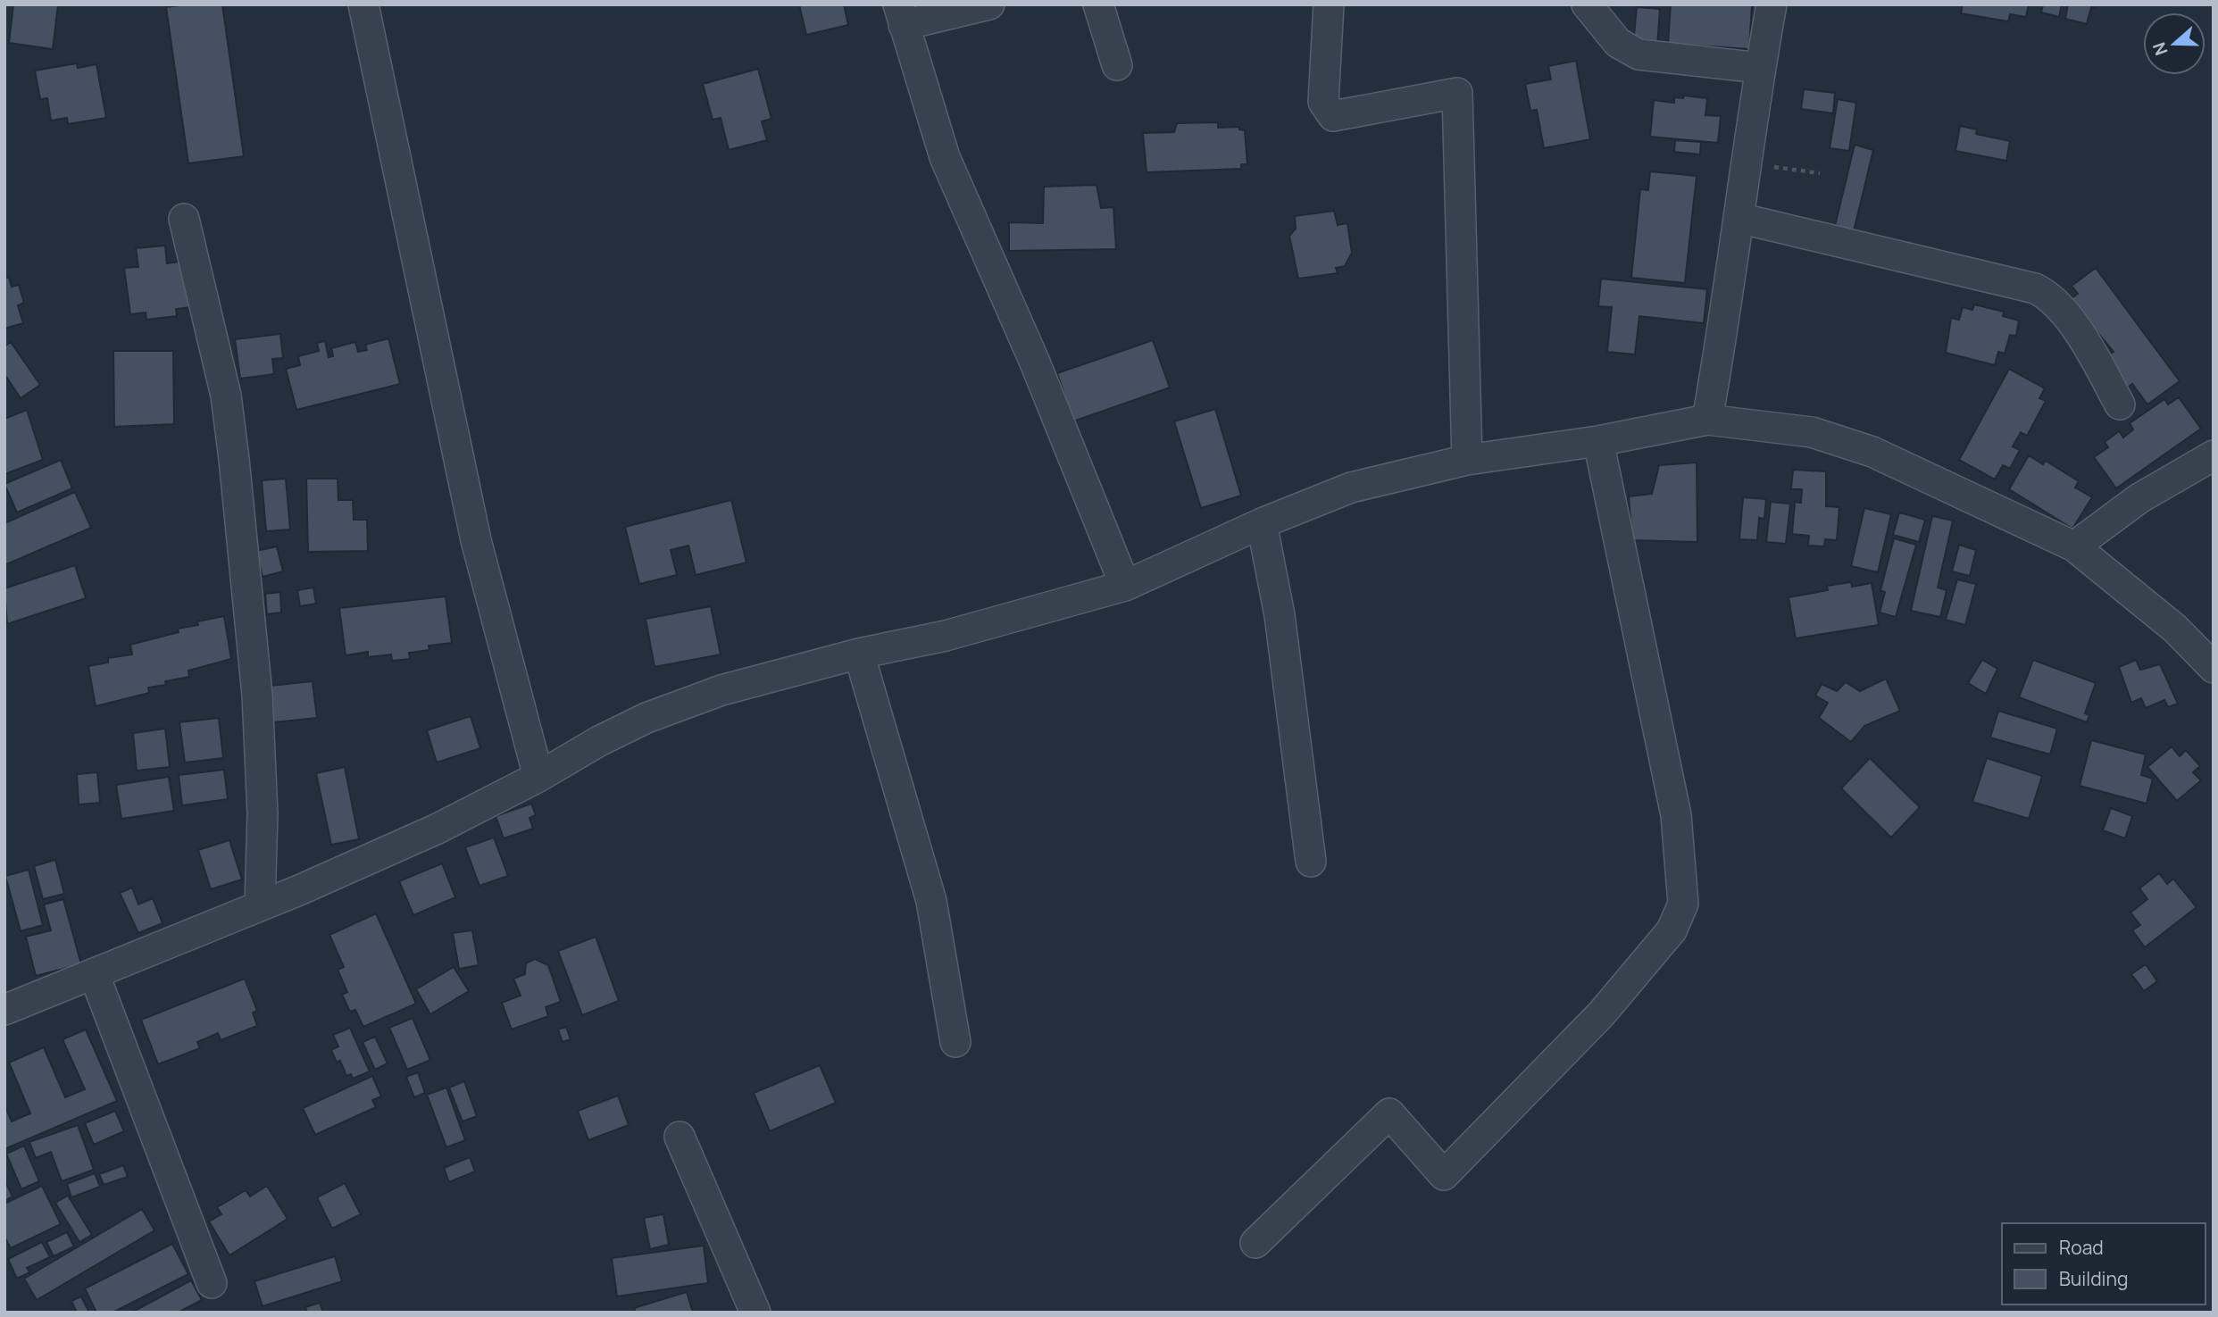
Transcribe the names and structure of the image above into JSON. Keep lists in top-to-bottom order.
{
  "legend": ["Road", "Building"],
  "north": "left"
}
